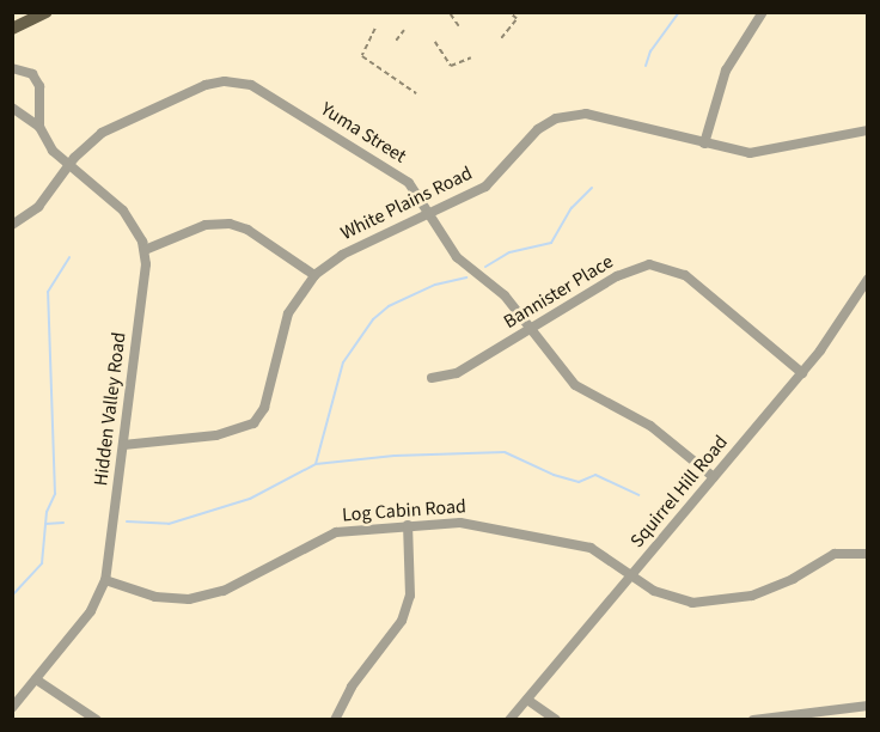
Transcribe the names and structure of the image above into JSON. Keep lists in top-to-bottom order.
{
  "streets": {
    "street": [
      "Yuma Street",
      "White Plains Road",
      "Bannister Place",
      "Hidden Valley Road",
      "Squirrel Hill Road",
      "Log Cabin Road"
    ]
  },
  "crossings": [
    ["Yuma Street", "White Plains Road"],
    ["Yuma Street", "Bannister Place"],
    ["Yuma Street", "Squirrel Hill Road"],
    ["White Plains Road", "Hidden Valley Road"],
    ["Bannister Place", "Squirrel Hill Road"],
    ["Hidden Valley Road", "Log Cabin Road"],
    ["Squirrel Hill Road", "Log Cabin Road"]
  ]
}
